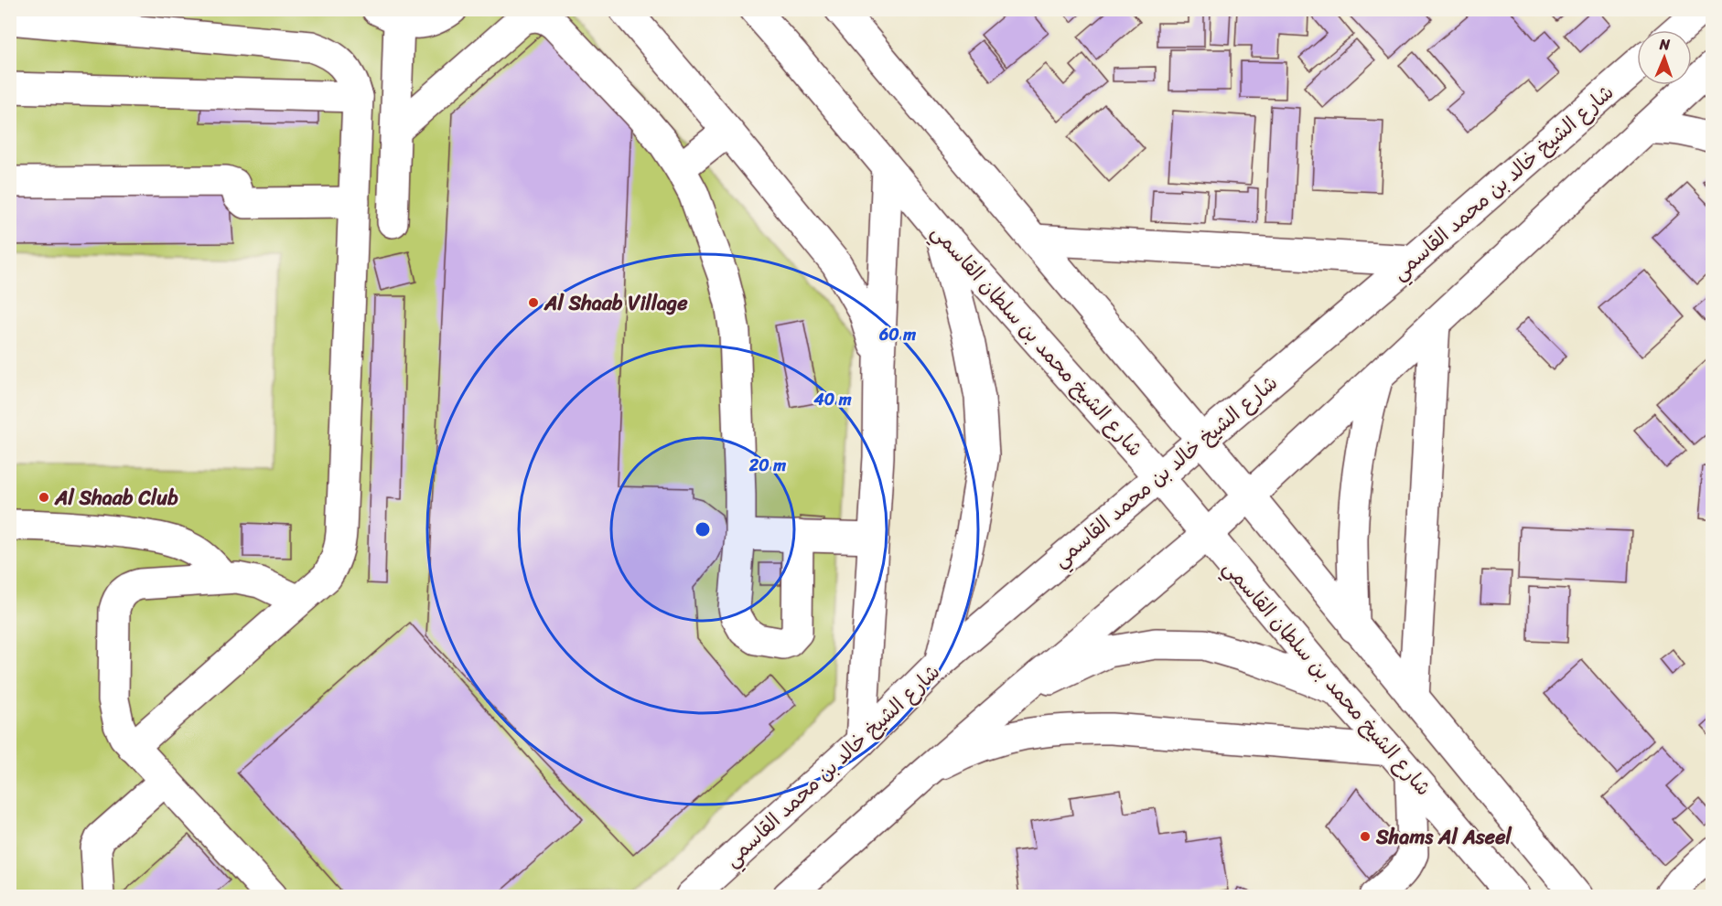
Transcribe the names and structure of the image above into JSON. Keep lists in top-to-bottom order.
{
  "streets": {
    "main road": ["شارع الشيخ خالد بن محمد القاسمي", "شارع الشيخ محمد بن سلطان القاسمي"]
  },
  "crossings": [
    ["شارع الشيخ خالد بن محمد القاسمي", "شارع الشيخ محمد بن سلطان القاسمي"]
  ],
  "places": ["Al Shaab Village", "Al Shaab Club", "Shams Al Aseel"],
  "north": "top",
  "rings": ["60 m", "40 m", "20 m"]
}
